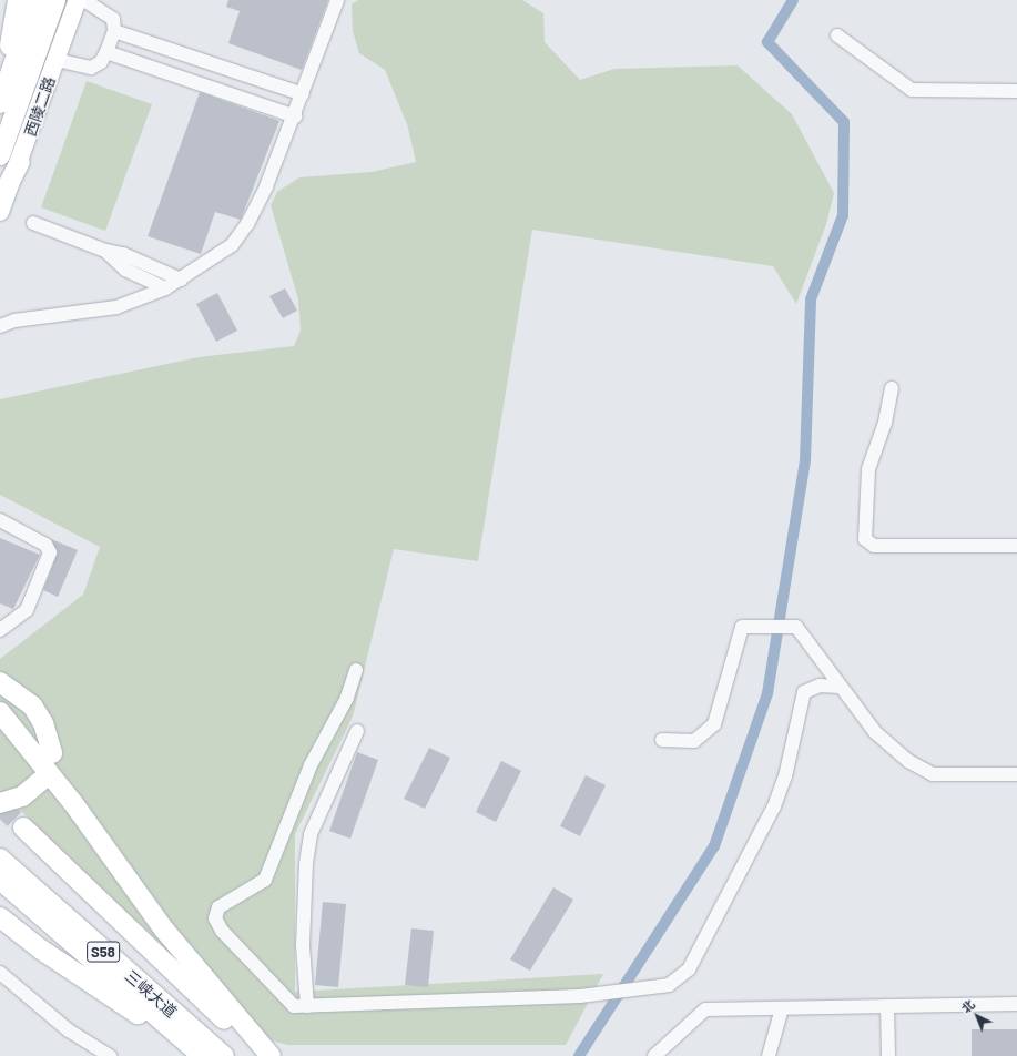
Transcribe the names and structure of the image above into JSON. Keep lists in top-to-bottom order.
{
  "streets": {
    "highway": ["S58", "三峡大道"],
    "main road": ["西陵二路"]
  },
  "north": "top left"
}
